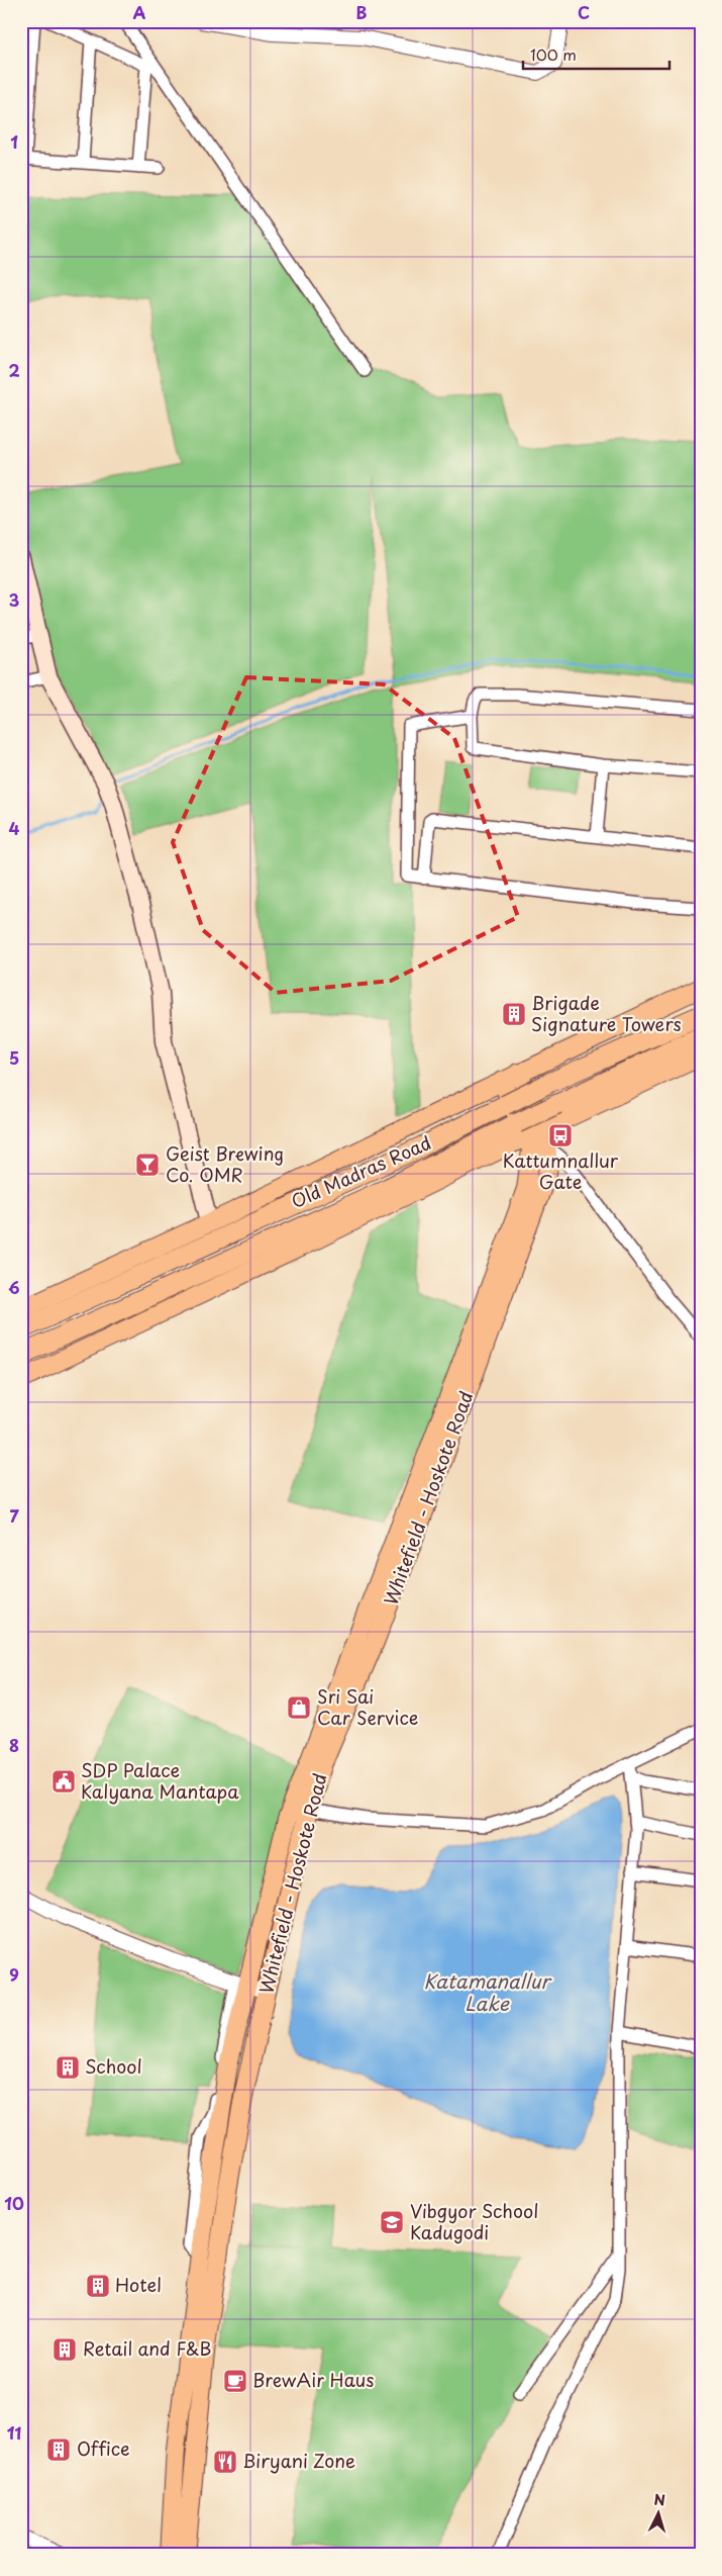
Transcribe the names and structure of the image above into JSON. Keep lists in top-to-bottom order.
{
  "streets": {
    "highway": ["Old Madras Road"],
    "main road": ["Whitefield - Hoskote Road"]
  },
  "crossings": [
    ["Old Madras Road", "Whitefield - Hoskote Road"]
  ],
  "water": ["Katamanallur Lake"],
  "places": {
    "building": [
      "Brigade Signature Towers",
      "School",
      "Hotel",
      "Retail and F&B",
      "Office"
    ],
    "bus stop": ["Kattumnallur Gate"],
    "bar": ["Geist Brewing Co. OMR"],
    "shop": ["Sri Sai Car Service"],
    "public building": ["SDP Palace Kalyana Mantapa"],
    "school or university": ["Vibgyor School Kadugodi"],
    "cafe": ["BrewAir Haus"],
    "restaurant": ["Biryani Zone"]
  },
  "scale_bar": "100 m",
  "north": "top",
  "grid": {
    "columns": ["A", "B", "C"],
    "rows": [
      "1",
      "2",
      "3",
      "4",
      "5",
      "6",
      "7",
      "8",
      "9",
      "10",
      "11"
    ]
  }
}
